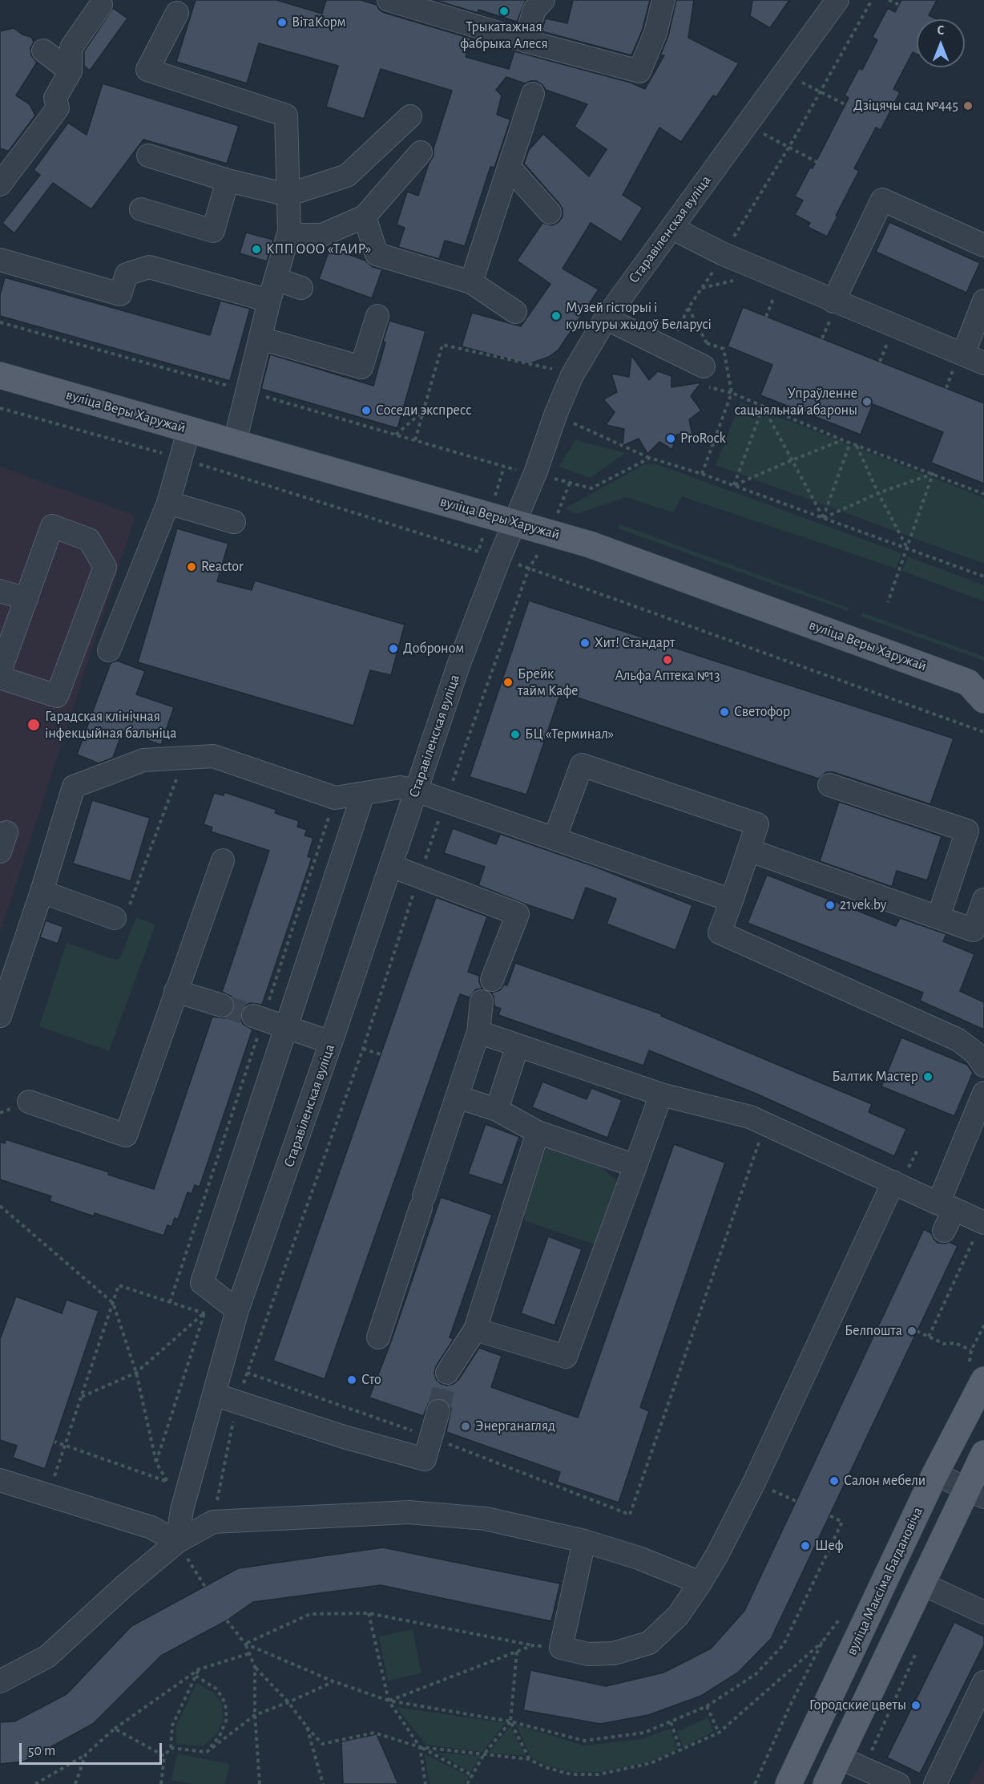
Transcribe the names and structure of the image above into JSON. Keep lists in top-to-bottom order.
{
  "streets": {
    "main road": ["вуліца Веры Харужай", "вуліца Максіма Багдановіча"],
    "street": ["Старавіленская вуліца"]
  },
  "crossings": [
    ["Старавіленская вуліца", "вуліца Веры Харужай"]
  ],
  "places": [
    "Трыкатажная фабрыка Алеся",
    "ВітаКорм",
    "Дзіцячы сад №445",
    "КПП ООО «ТАИР»",
    "Музей гісторыі і культуры жыдоў Беларусі",
    "Упраўленне сацыяльнай абароны",
    "Соседи экспресс",
    "ProRock",
    "Reactor",
    "Хит! Стандарт",
    "Доброном",
    "Альфа Аптека №13",
    "Брейк тайм Кафе",
    "Светофор",
    "Гарадская клінічная інфекцыйная бальніца",
    "БЦ «Терминал»",
    "21vek.by",
    "Балтик Мастер",
    "Белпошта",
    "Сто",
    "Энерганагляд",
    "Салон мебели",
    "Шеф",
    "Городские цветы"
  ],
  "scale_bar": "50 m",
  "north": "top"
}
